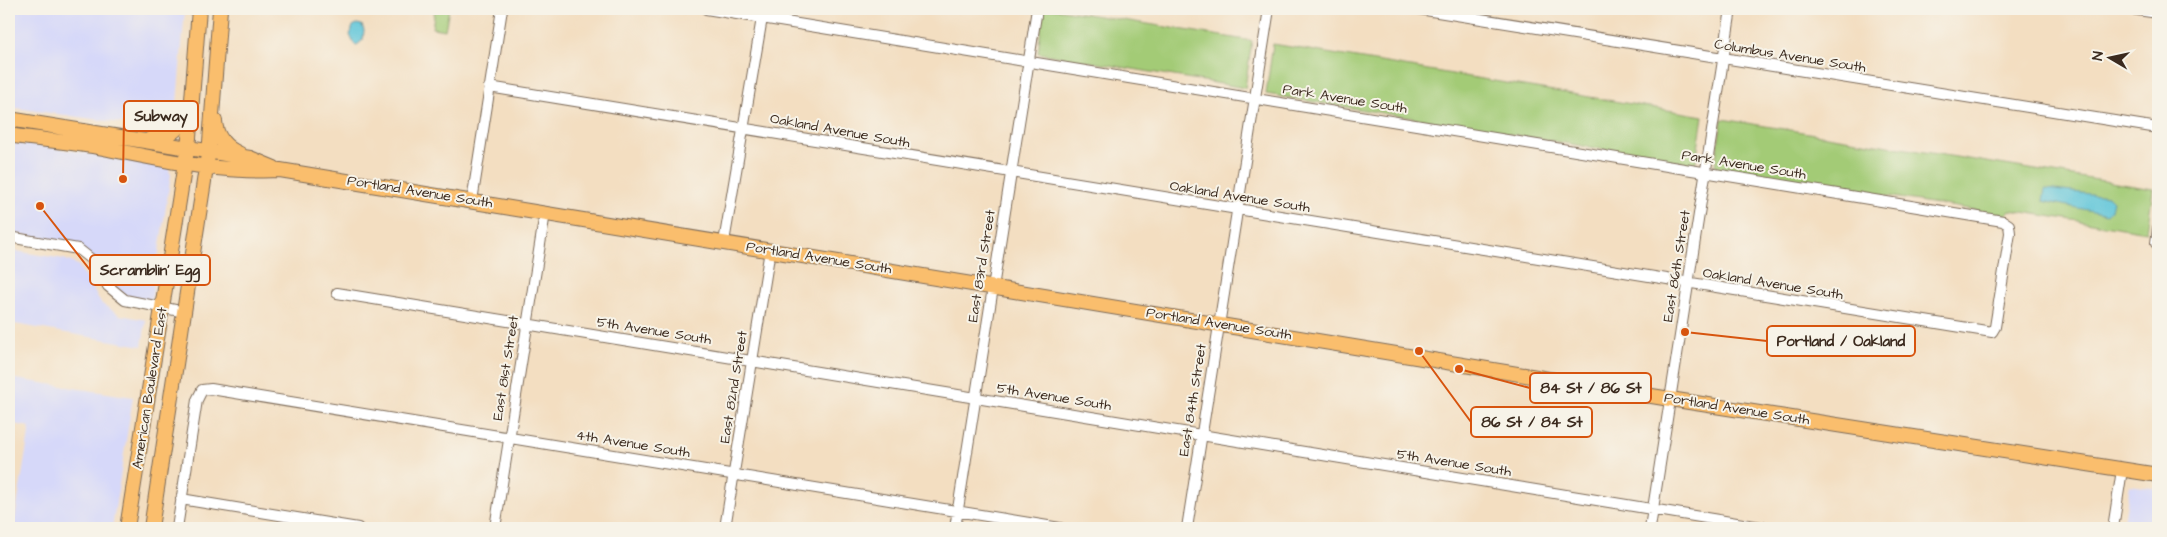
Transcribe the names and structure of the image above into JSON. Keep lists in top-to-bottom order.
{
  "streets": {
    "main road": ["Portland Avenue South", "American Boulevard East"],
    "street": [
      "Columbus Avenue South",
      "Park Avenue South",
      "Oakland Avenue South",
      "East 83rd Street",
      "East 86th Street",
      "5th Avenue South",
      "East 81st Street",
      "East 82nd Street",
      "East 84th Street",
      "4th Avenue South"
    ]
  },
  "crossings": [
    ["Columbus Avenue South", "East 86th Street"],
    ["Park Avenue South", "Oakland Avenue South"],
    ["Park Avenue South", "East 83rd Street"],
    ["Park Avenue South", "East 86th Street"],
    ["Park Avenue South", "East 84th Street"],
    ["Oakland Avenue South", "East 83rd Street"],
    ["Oakland Avenue South", "East 86th Street"],
    ["Oakland Avenue South", "East 84th Street"],
    ["Portland Avenue South", "East 83rd Street"],
    ["Portland Avenue South", "East 86th Street"],
    ["Portland Avenue South", "East 81st Street"],
    ["Portland Avenue South", "East 82nd Street"],
    ["Portland Avenue South", "American Boulevard East"],
    ["Portland Avenue South", "East 84th Street"],
    ["East 83rd Street", "5th Avenue South"],
    ["East 83rd Street", "4th Avenue South"],
    ["East 86th Street", "5th Avenue South"],
    ["5th Avenue South", "East 81st Street"],
    ["5th Avenue South", "East 82nd Street"],
    ["5th Avenue South", "East 84th Street"],
    ["East 81st Street", "4th Avenue South"],
    ["East 82nd Street", "4th Avenue South"]
  ],
  "places": [
    "Subway",
    "Scramblin' Egg",
    "Portland / Oakland",
    "86 St / 84 St",
    "84 St / 86 St"
  ],
  "north": "left"
}
